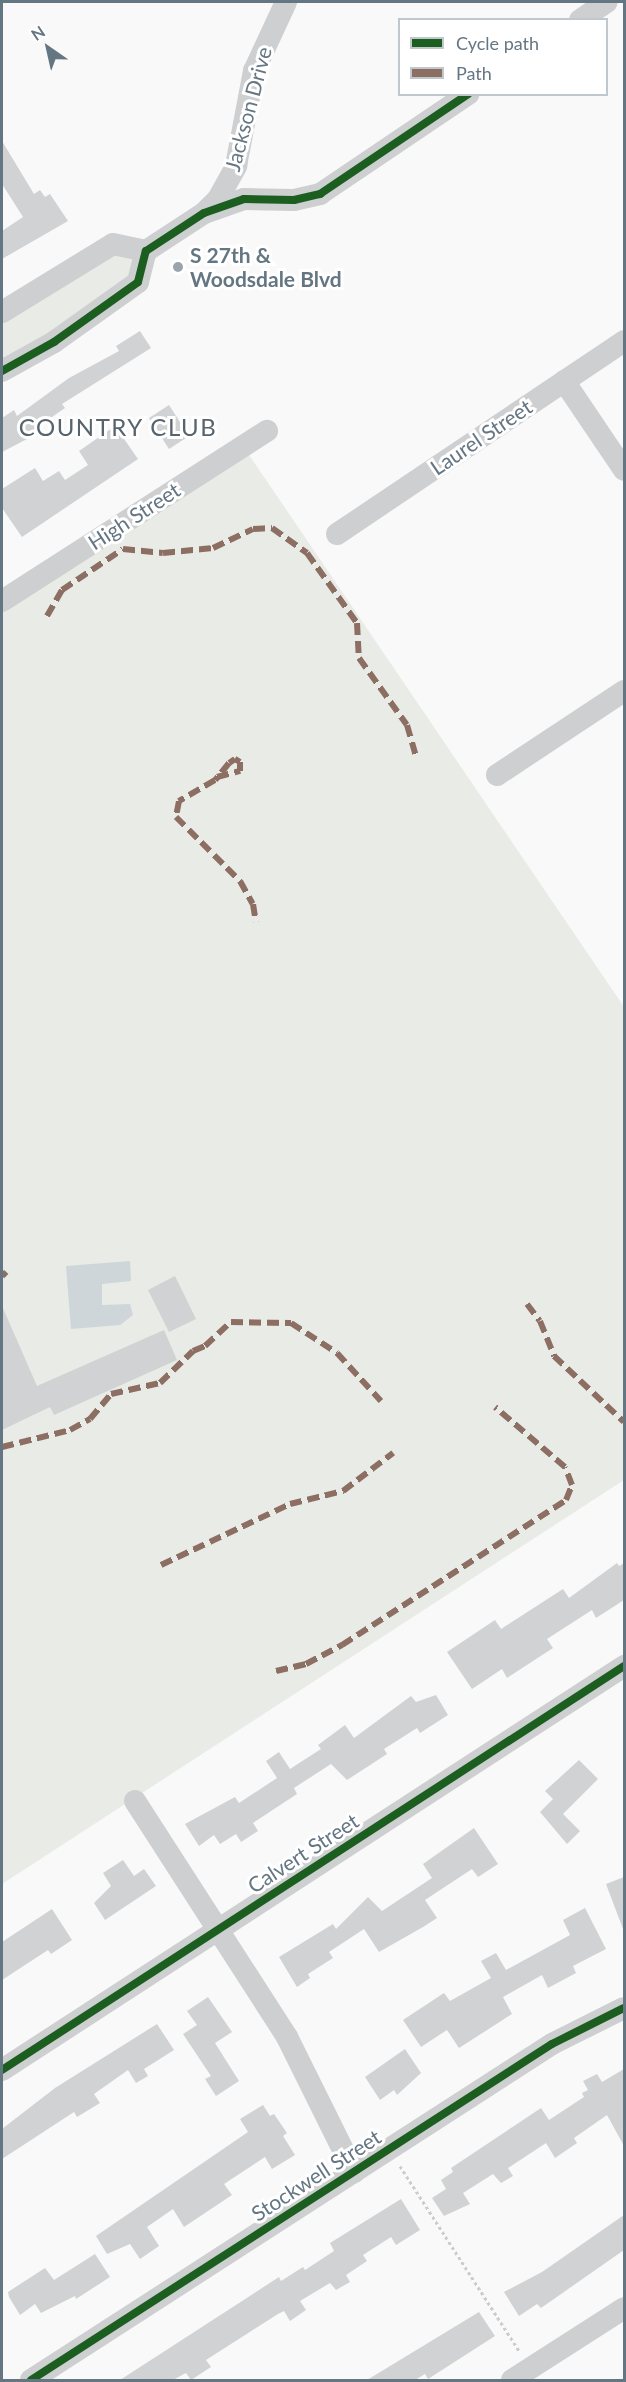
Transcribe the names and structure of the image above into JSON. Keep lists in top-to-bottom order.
{
  "streets": {
    "street": [
      "Jackson Drive",
      "Laurel Street",
      "High Street",
      "Calvert Street",
      "Stockwell Street"
    ]
  },
  "districts": ["COUNTRY CLUB"],
  "places": ["S 27th & Woodsdale Blvd"],
  "legend": ["Cycle path", "Path"],
  "north": "top left"
}
